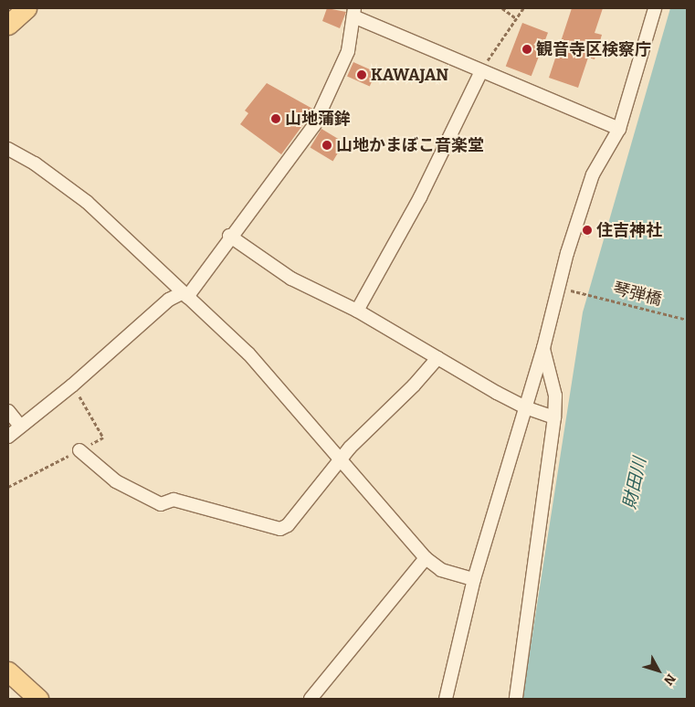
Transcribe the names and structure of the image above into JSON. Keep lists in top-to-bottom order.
{
  "streets": {
    "path": ["琴弾橋"]
  },
  "water": ["財田川"],
  "places": [
    "観音寺区検察庁",
    "KAWAJAN",
    "山地蒲鉾",
    "山地かまぼこ音楽堂",
    "住吉神社"
  ],
  "north": "bottom right"
}
